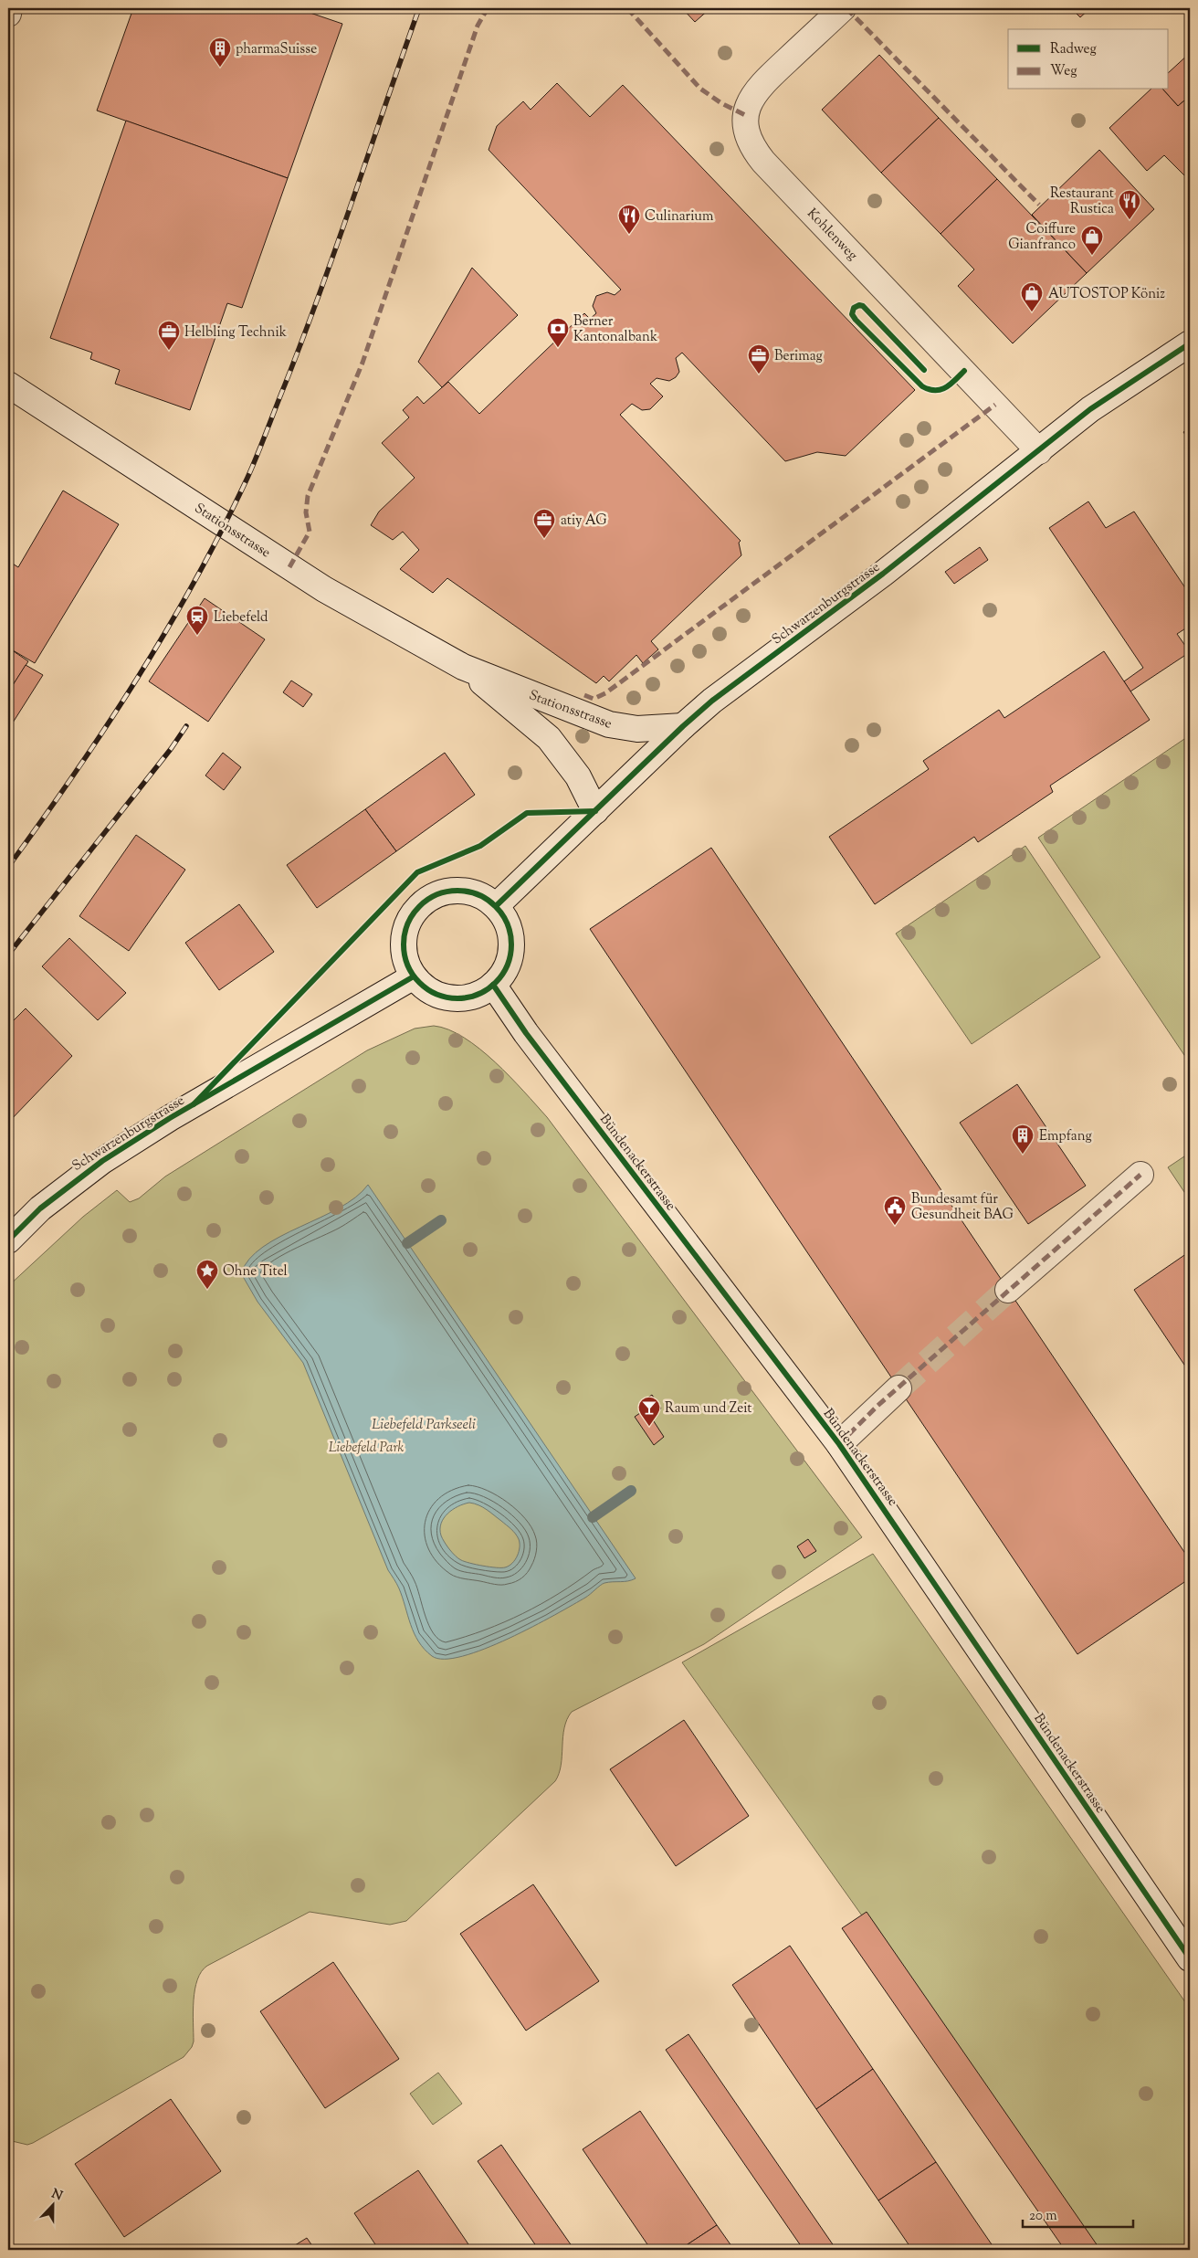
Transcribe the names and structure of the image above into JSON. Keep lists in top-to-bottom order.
{
  "streets": {
    "street": [
      "Kohlenweg",
      "Stationsstrasse",
      "Schwarzenburgstrasse",
      "Bündenackerstrasse"
    ]
  },
  "crossings": [
    ["Kohlenweg", "Schwarzenburgstrasse"],
    ["Stationsstrasse", "Schwarzenburgstrasse"],
    ["Schwarzenburgstrasse", "Bündenackerstrasse"]
  ],
  "water": ["Liebefeld Parkseeli"],
  "parks": ["Liebefeld Park"],
  "places": {
    "building": ["pharmaSuisse", "Empfang"],
    "restaurant": ["Restaurant Rustica", "Culinarium"],
    "shop": ["Coiffure Gianfranco", "AUTOSTOP Köniz"],
    "bank": ["Berner Kantonalbank"],
    "office": ["Helbling Technik", "Berimag", "atiy AG"],
    "station": ["Liebefeld"],
    "public building": ["Bundesamt für Gesundheit BAG"],
    "place": ["Ohne Titel"],
    "bar": ["Raum und Zeit"]
  },
  "legend": ["Radweg", "Weg"],
  "scale_bar": "20 m",
  "north": "top"
}
